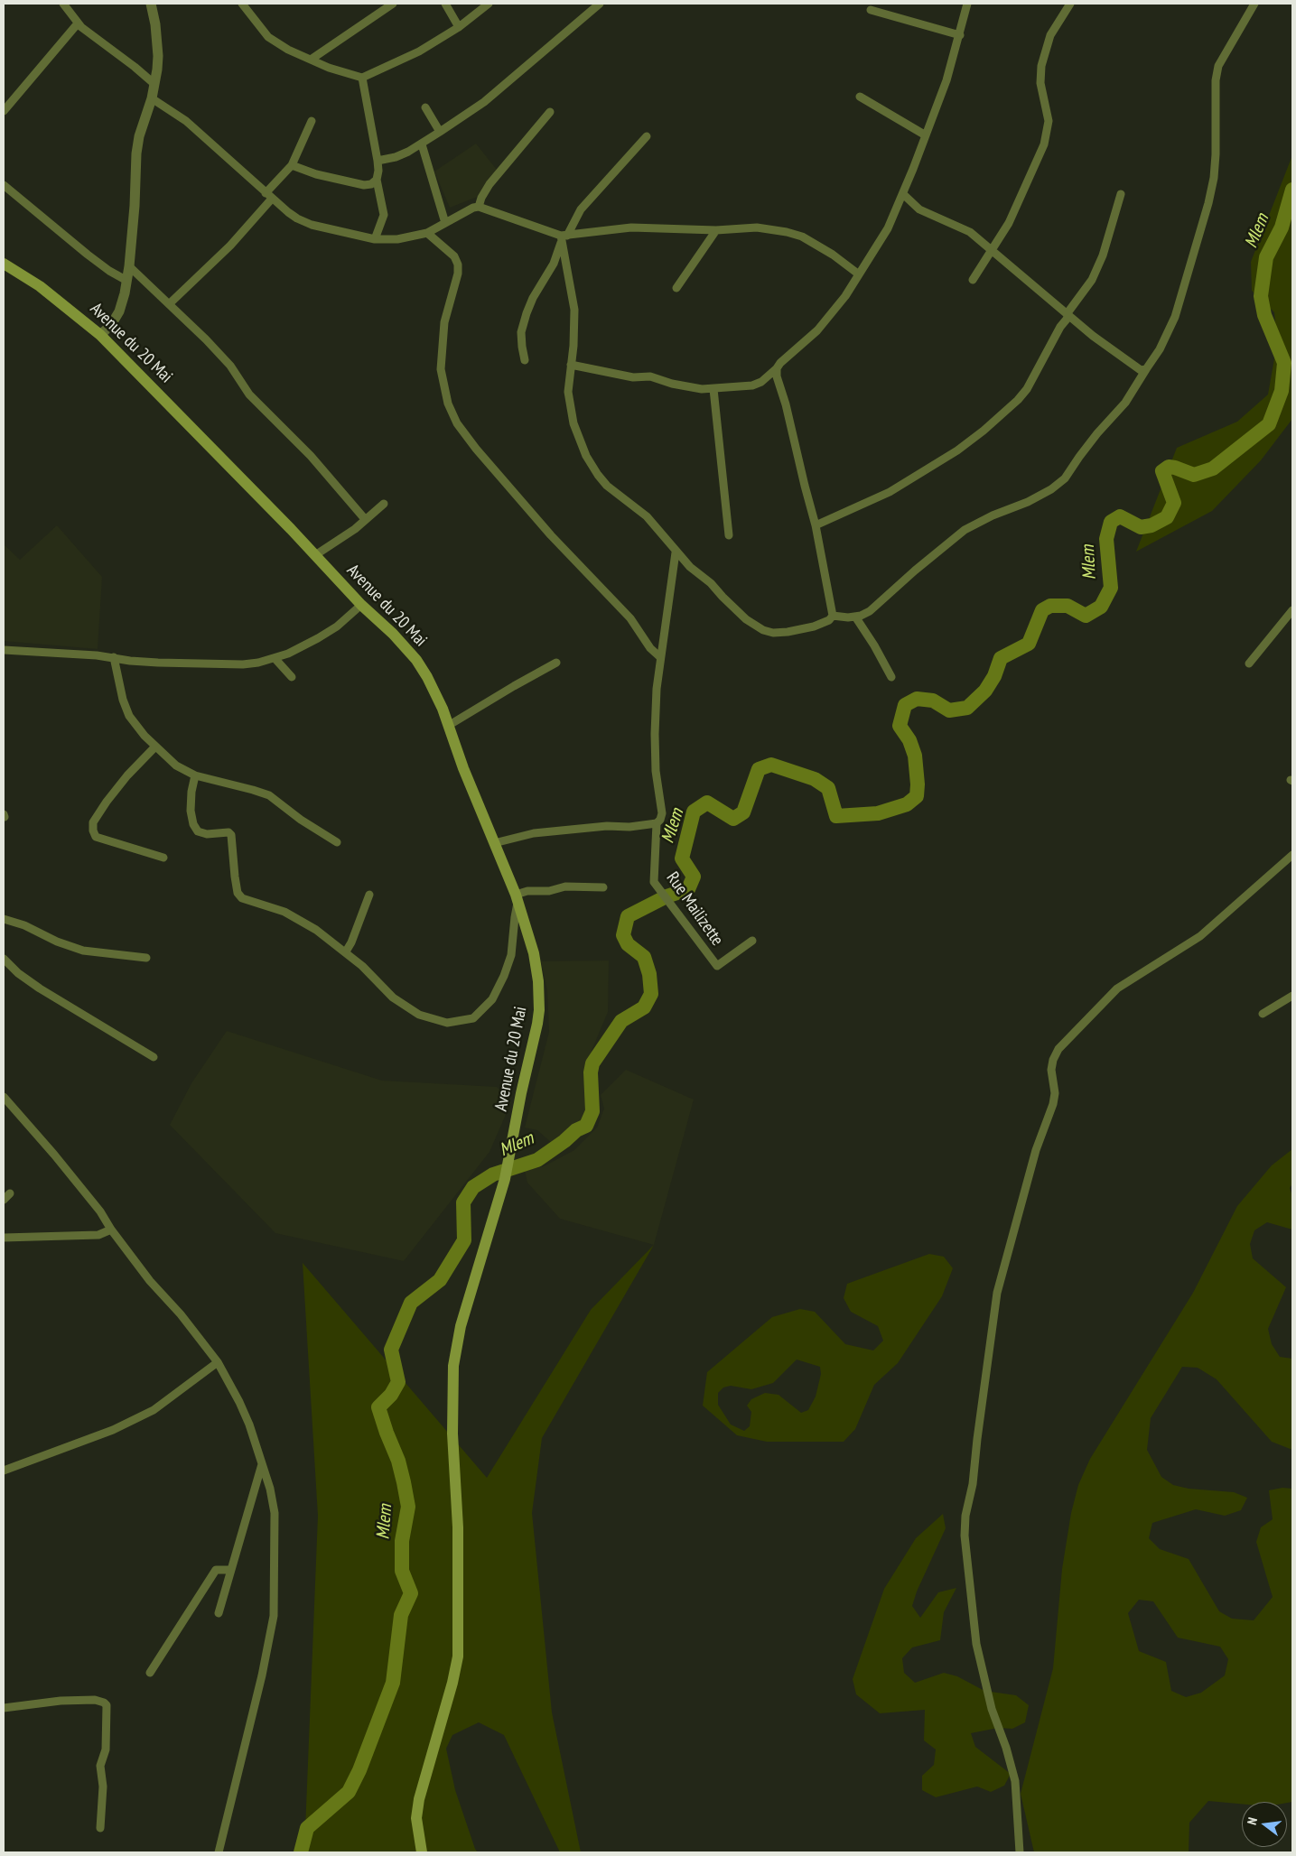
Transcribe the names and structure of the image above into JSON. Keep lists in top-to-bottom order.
{
  "streets": {
    "main road": ["Avenue du 20 Mai"],
    "street": ["Rue Mailizette"]
  },
  "water": ["Mlem"],
  "north": "left"
}
